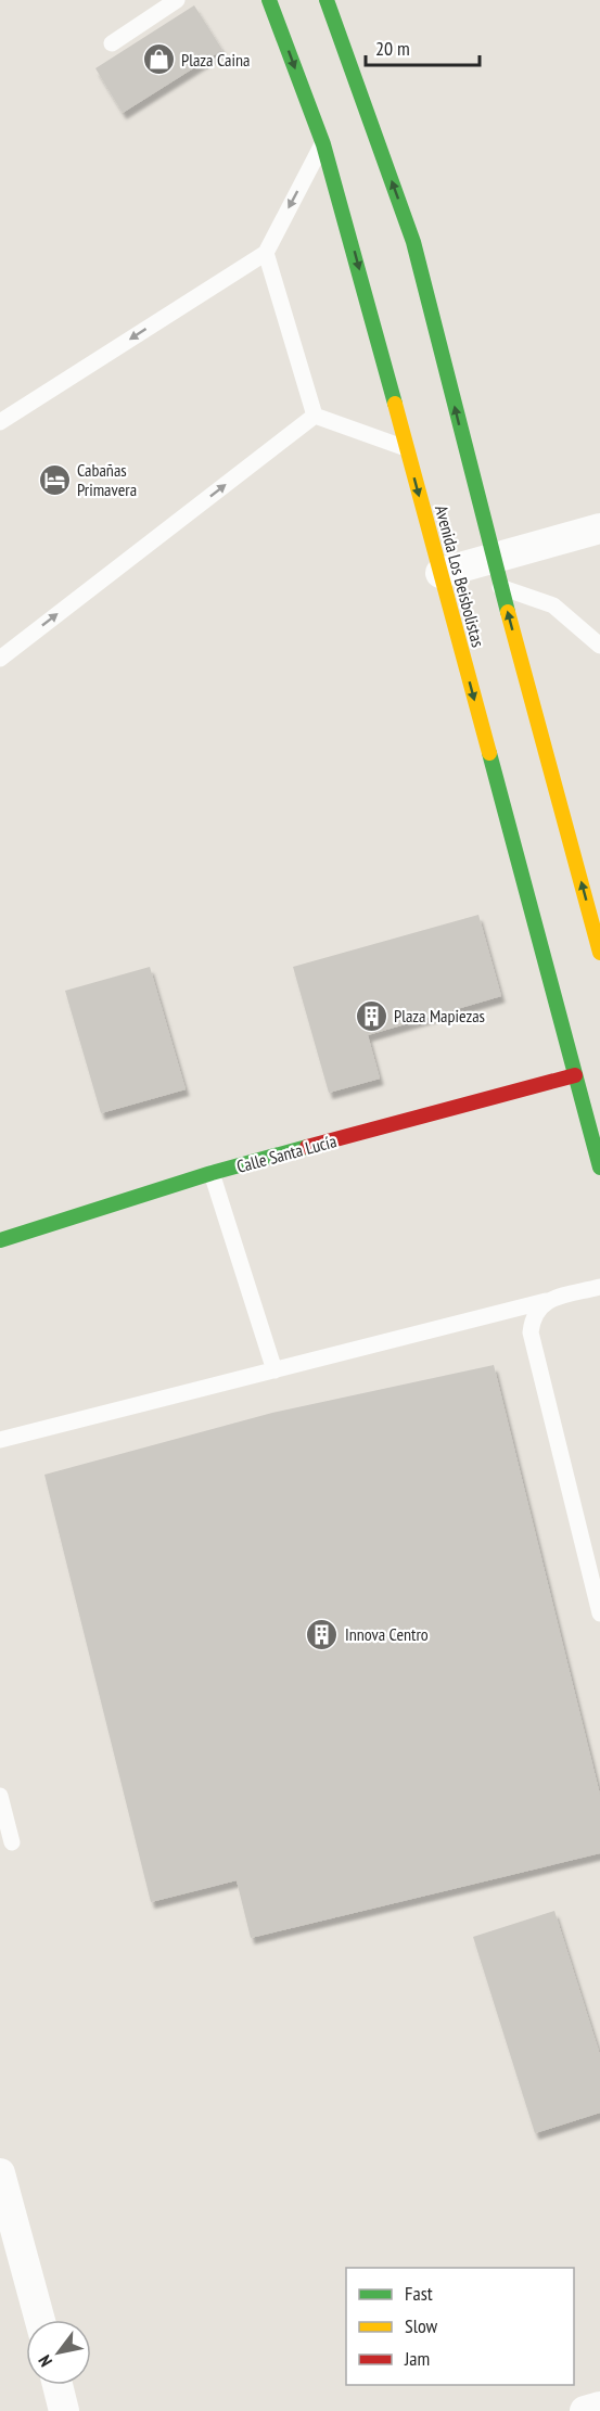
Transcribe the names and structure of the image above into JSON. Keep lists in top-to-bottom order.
{
  "streets": {
    "main road": ["Avenida Los Beisbolistas", "Calle Santa Lucía"]
  },
  "crossings": [
    ["Avenida Los Beisbolistas", "Calle Santa Lucía"]
  ],
  "places": {
    "shop": ["Plaza Caina"],
    "hotel": ["Cabañas Primavera"],
    "building": ["Plaza Mapiezas", "Innova Centro"]
  },
  "legend": ["Fast", "Slow", "Jam"],
  "scale_bar": "20 m",
  "north": "bottom left"
}
